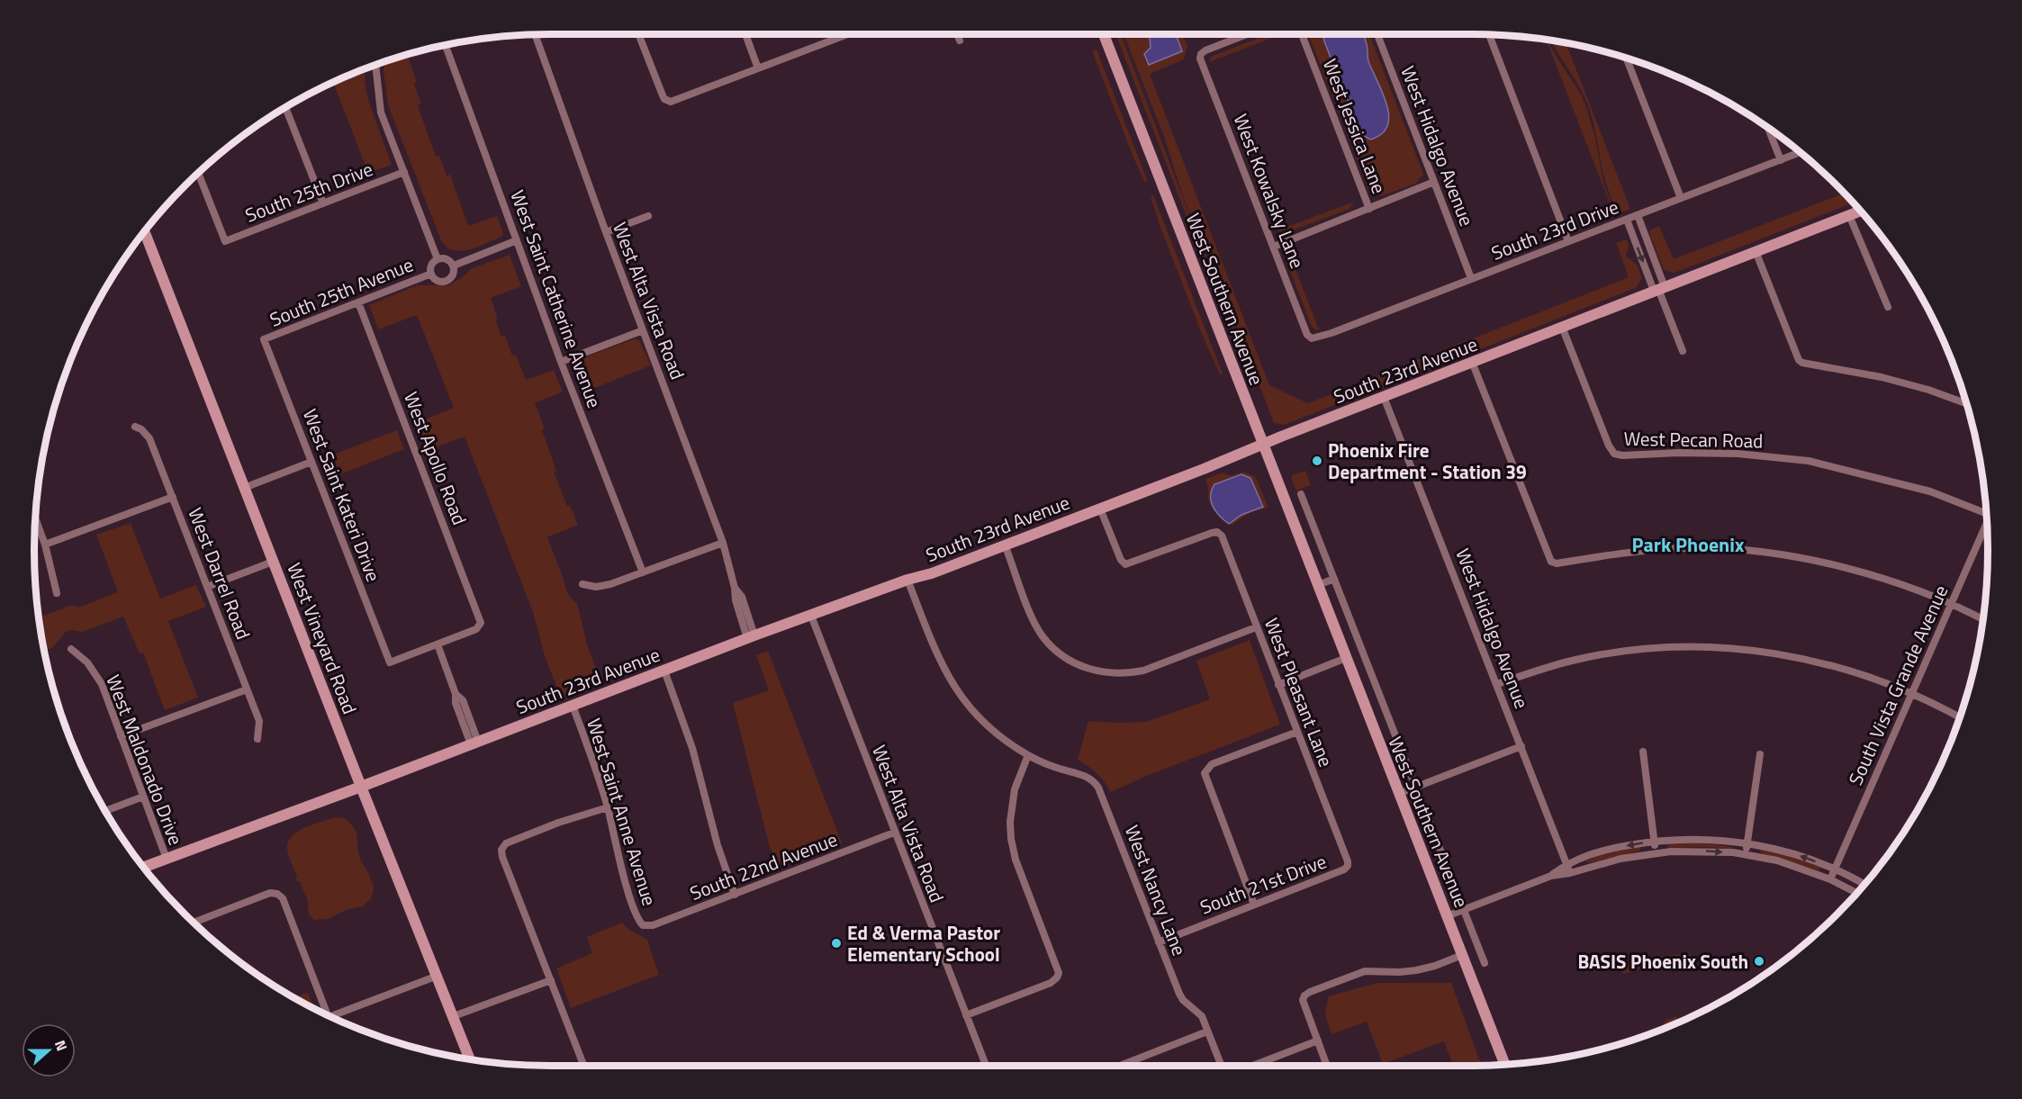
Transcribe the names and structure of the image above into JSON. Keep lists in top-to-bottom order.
{
  "streets": {
    "street": [
      "West Jessica Lane",
      "West Hidalgo Avenue",
      "West Kowalsky Lane",
      "South 25th Drive",
      "South 23rd Drive",
      "South 25th Avenue",
      "West Saint Catherine Avenue",
      "West Southern Avenue",
      "West Alta Vista Road",
      "South 23rd Avenue",
      "West Pecan Road",
      "West Apollo Road",
      "West Saint Kateri Drive",
      "West Darrel Road",
      "West Vineyard Road",
      "South Vista Grande Avenue",
      "West Pleasant Lane",
      "West Maldonado Drive",
      "West Saint Anne Avenue",
      "South 22nd Avenue",
      "South 21st Drive",
      "West Nancy Lane"
    ]
  },
  "crossings": [
    ["West Hidalgo Avenue", "South 23rd Drive"],
    ["West Hidalgo Avenue", "South 23rd Avenue"],
    ["West Kowalsky Lane", "South 23rd Drive"],
    ["South 25th Avenue", "West Saint Catherine Avenue"],
    ["South 25th Avenue", "West Apollo Road"],
    ["South 25th Avenue", "West Saint Kateri Drive"],
    ["West Southern Avenue", "South 23rd Avenue"],
    ["West Alta Vista Road", "South 23rd Avenue"],
    ["West Alta Vista Road", "South 22nd Avenue"],
    ["South 23rd Avenue", "West Pecan Road"],
    ["South 23rd Avenue", "West Vineyard Road"],
    ["South 23rd Avenue", "West Pleasant Lane"],
    ["South 23rd Avenue", "West Maldonado Drive"],
    ["South 23rd Avenue", "West Saint Anne Avenue"],
    ["South 23rd Avenue", "West Nancy Lane"],
    ["West Apollo Road", "West Saint Kateri Drive"],
    ["West Pleasant Lane", "South 21st Drive"],
    ["West Saint Anne Avenue", "South 22nd Avenue"],
    ["South 21st Drive", "West Nancy Lane"]
  ],
  "districts": ["Park Phoenix"],
  "places": ["Phoenix Fire Department - Station 39", "Ed & Verma Pastor Elementary School", "BASIS Phoenix South"],
  "north": "right"
}
